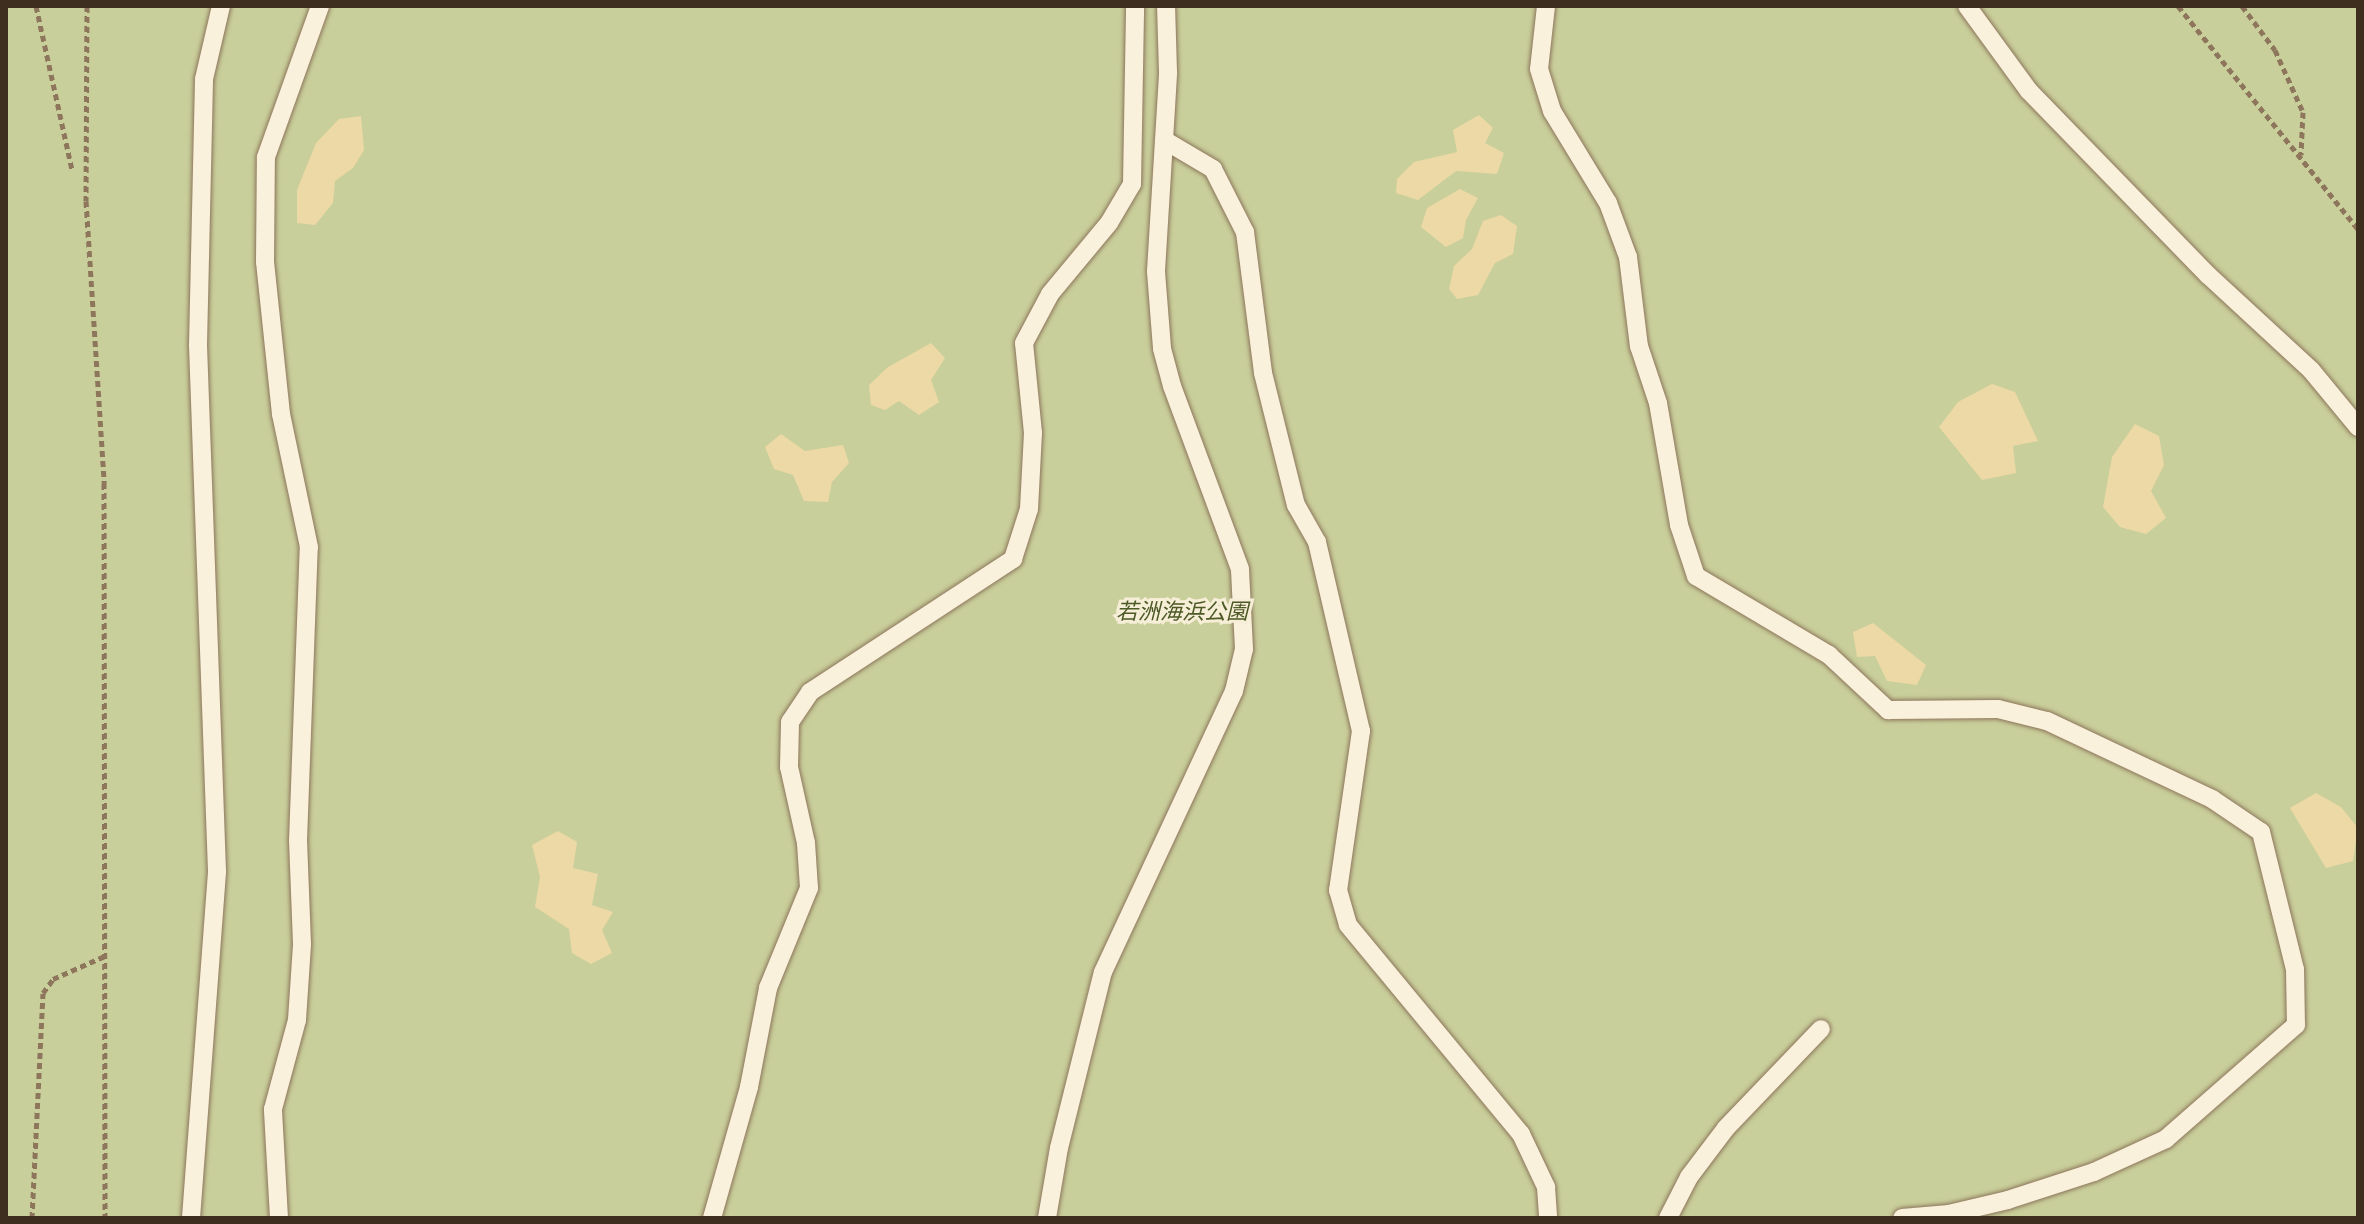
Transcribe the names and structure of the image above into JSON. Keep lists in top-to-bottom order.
{
  "parks": ["若洲海浜公園"]
}
